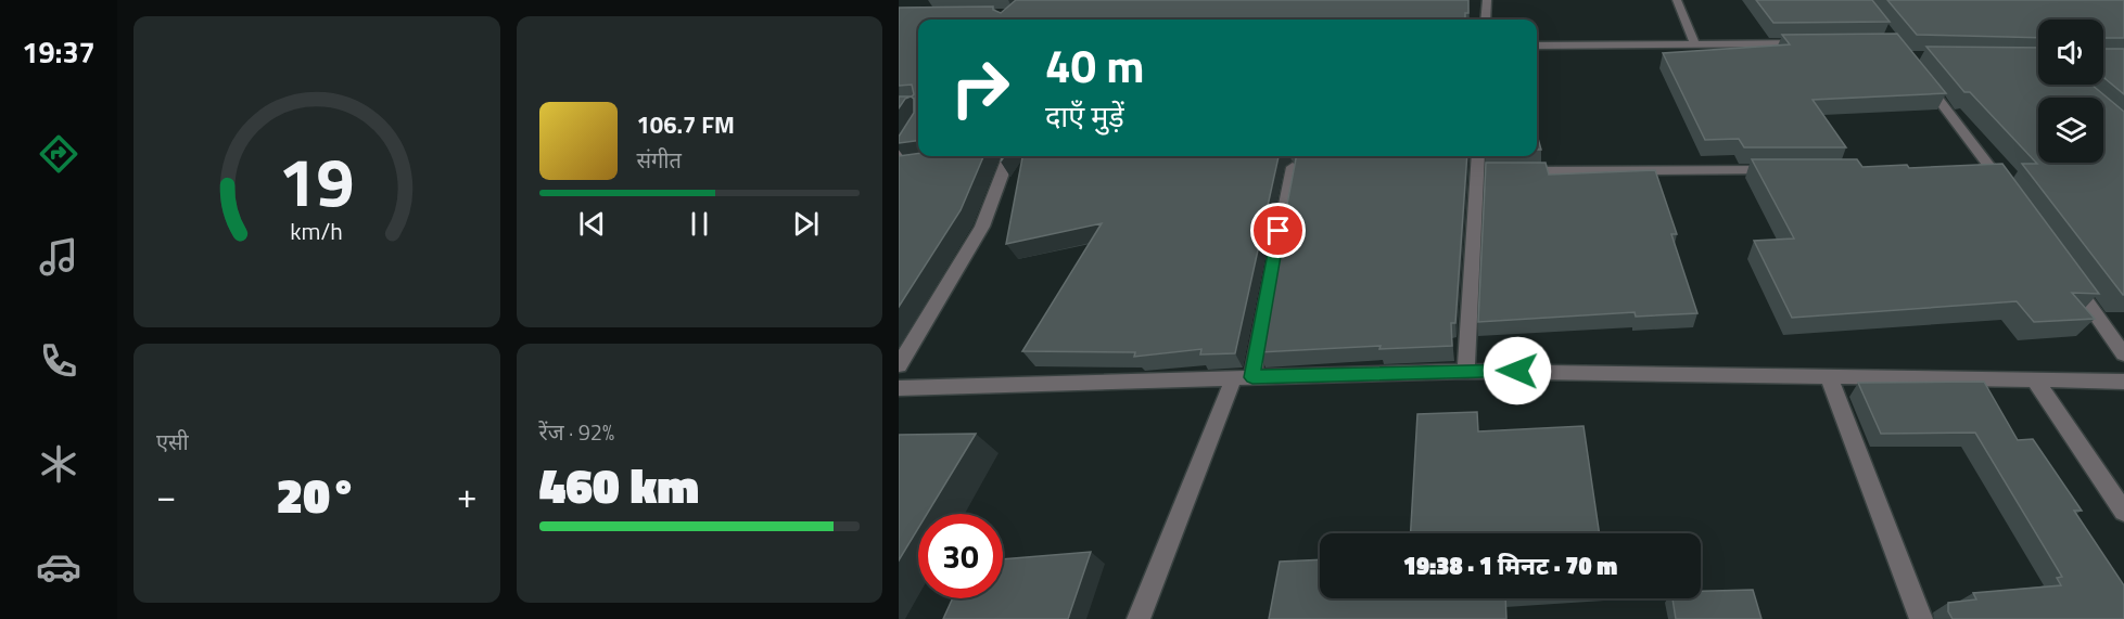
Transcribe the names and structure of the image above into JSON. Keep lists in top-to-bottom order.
{
  "page": {
    "tabs": "19:37",
    "turn": ["40 m", "दाएँ मुड़ें"],
    "song": ["106.7 FM", "संगीत"],
    "tile": [
      "एसी",
      ["रेंज · 92%", "460 km"]
    ],
    "heat": ["−", "20°", "+"],
    "limit": "30",
    "trip": "19:38 · 1 मिनट · 70 m",
    "gauge": ["19", "km/h"]
  }
}
